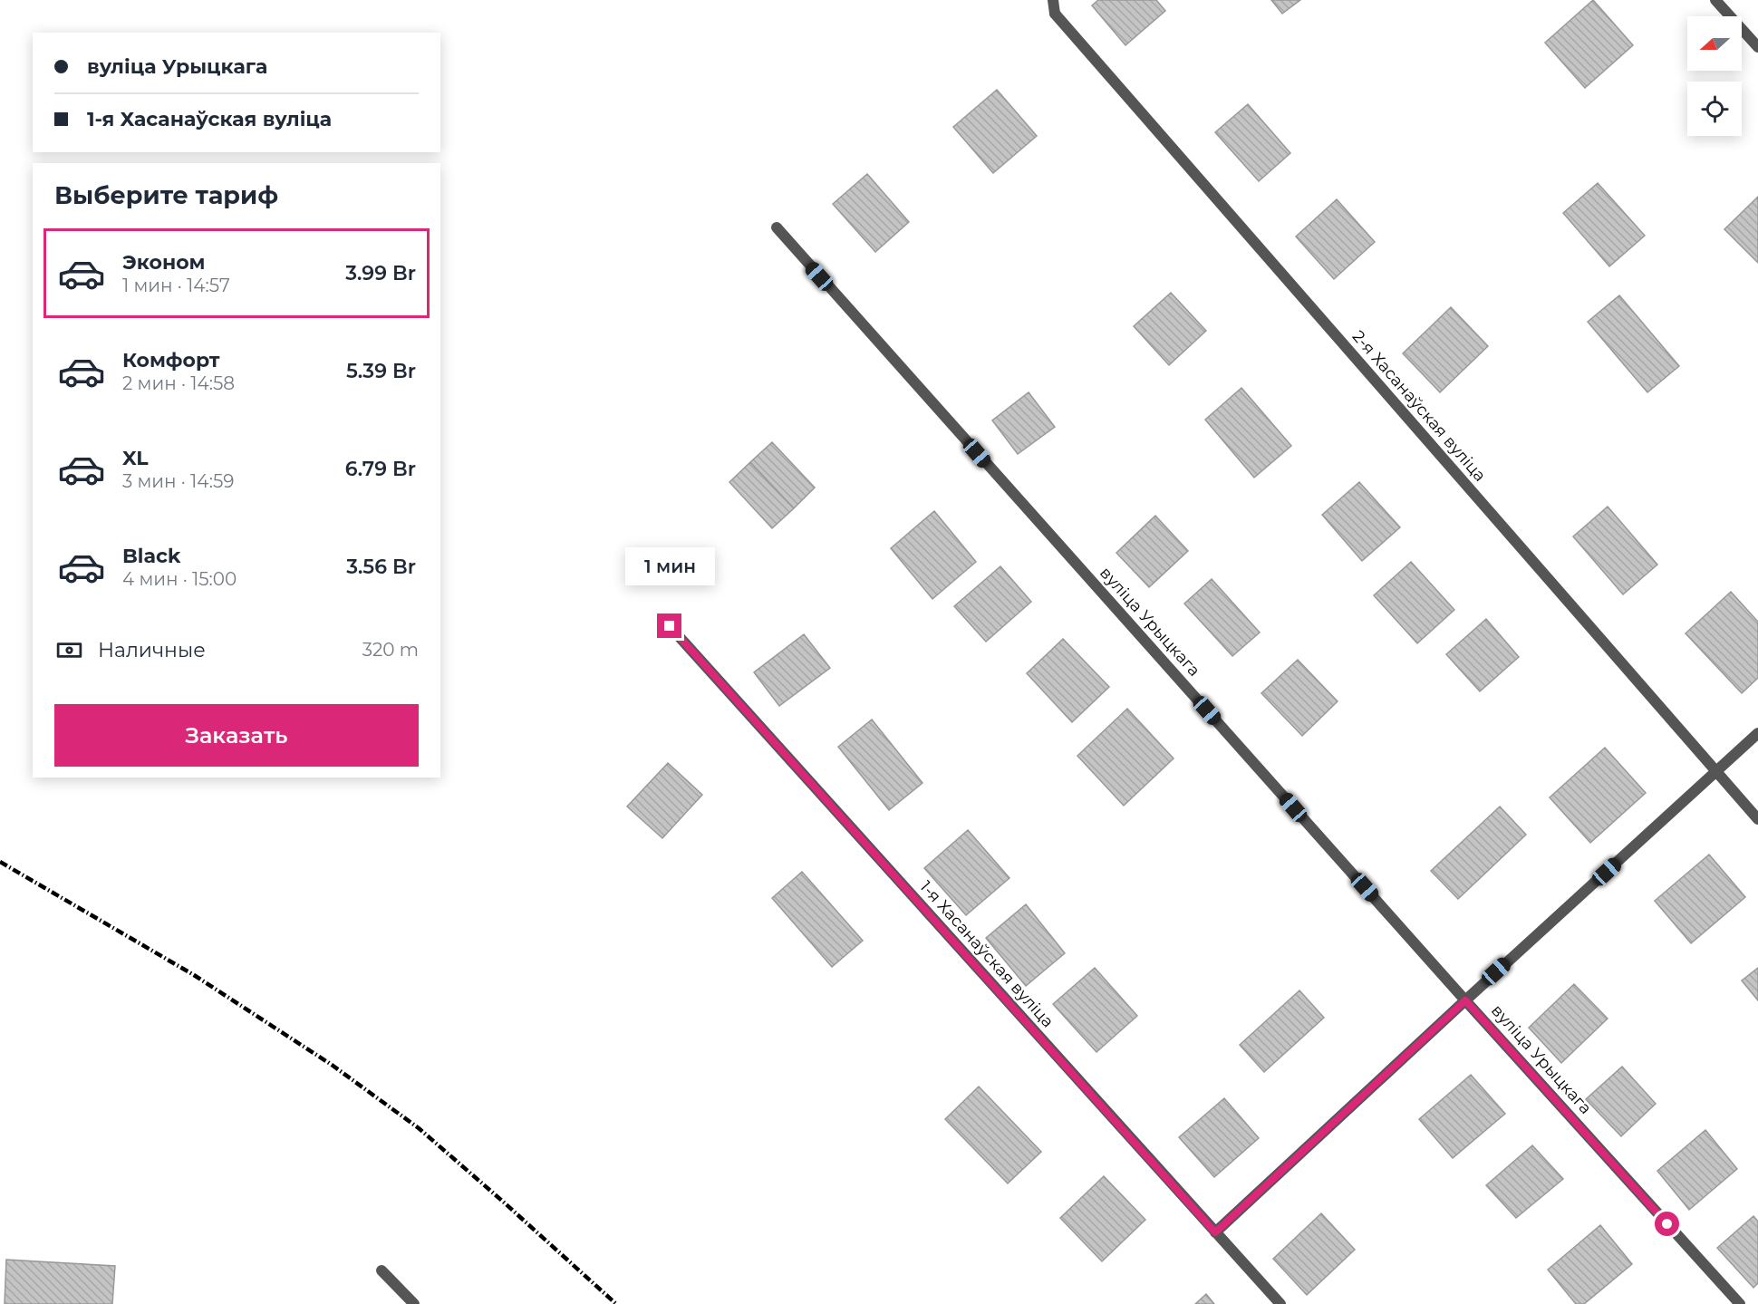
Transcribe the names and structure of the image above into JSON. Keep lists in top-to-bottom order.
{
  "streets": {
    "street": ["2-я Хасанаўская вуліца", "вуліца Урыцкага", "1-я Хасанаўская вуліца"]
  },
  "north": "left",
  "page": {
    "banner": ["вуліца Урыцкага", "1-я Хасанаўская вуліца"],
    "heading": "Выберите тариф",
    "list": [
      {
        "name": "Эконом",
        "note": "1 мин · 14:57",
        "value": "3.99 Br"
      },
      {
        "name": "Комфорт",
        "note": "2 мин · 14:58",
        "value": "5.39 Br"
      },
      {
        "name": "XL",
        "note": "3 мин · 14:59",
        "value": "6.79 Br"
      },
      {
        "name": "Black",
        "note": "4 мин · 15:00",
        "value": "3.56 Br"
      }
    ],
    "bubble": "1 мин",
    "pay": ["Наличные", "320 m"],
    "buttons": "Заказать"
  }
}
